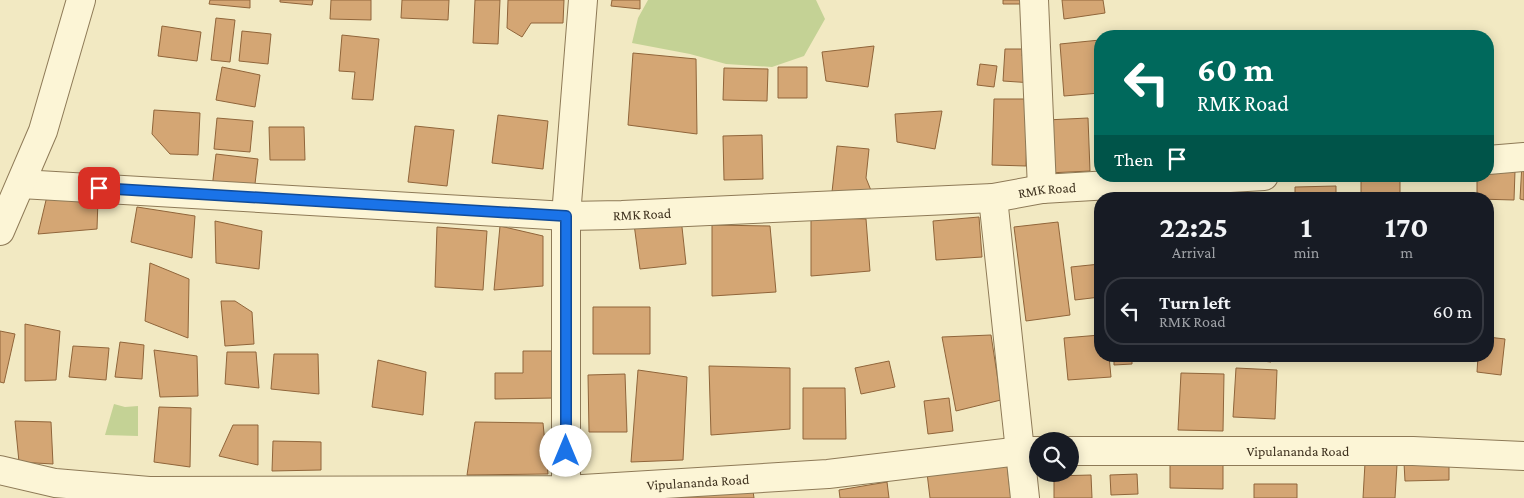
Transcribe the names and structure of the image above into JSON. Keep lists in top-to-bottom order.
{
  "streets": {
    "street": ["RMK Road", "Vipulananda Road"]
  },
  "page": {
    "turn": ["60 m", "RMK Road"],
    "then": "Then",
    "eta": [
      "22:25",
      "Arrival",
      "1",
      "min",
      "170",
      "m"
    ],
    "list": [
      {
        "name": "Turn left",
        "note": "RMK Road",
        "value": "60 m"
      }
    ]
  }
}
